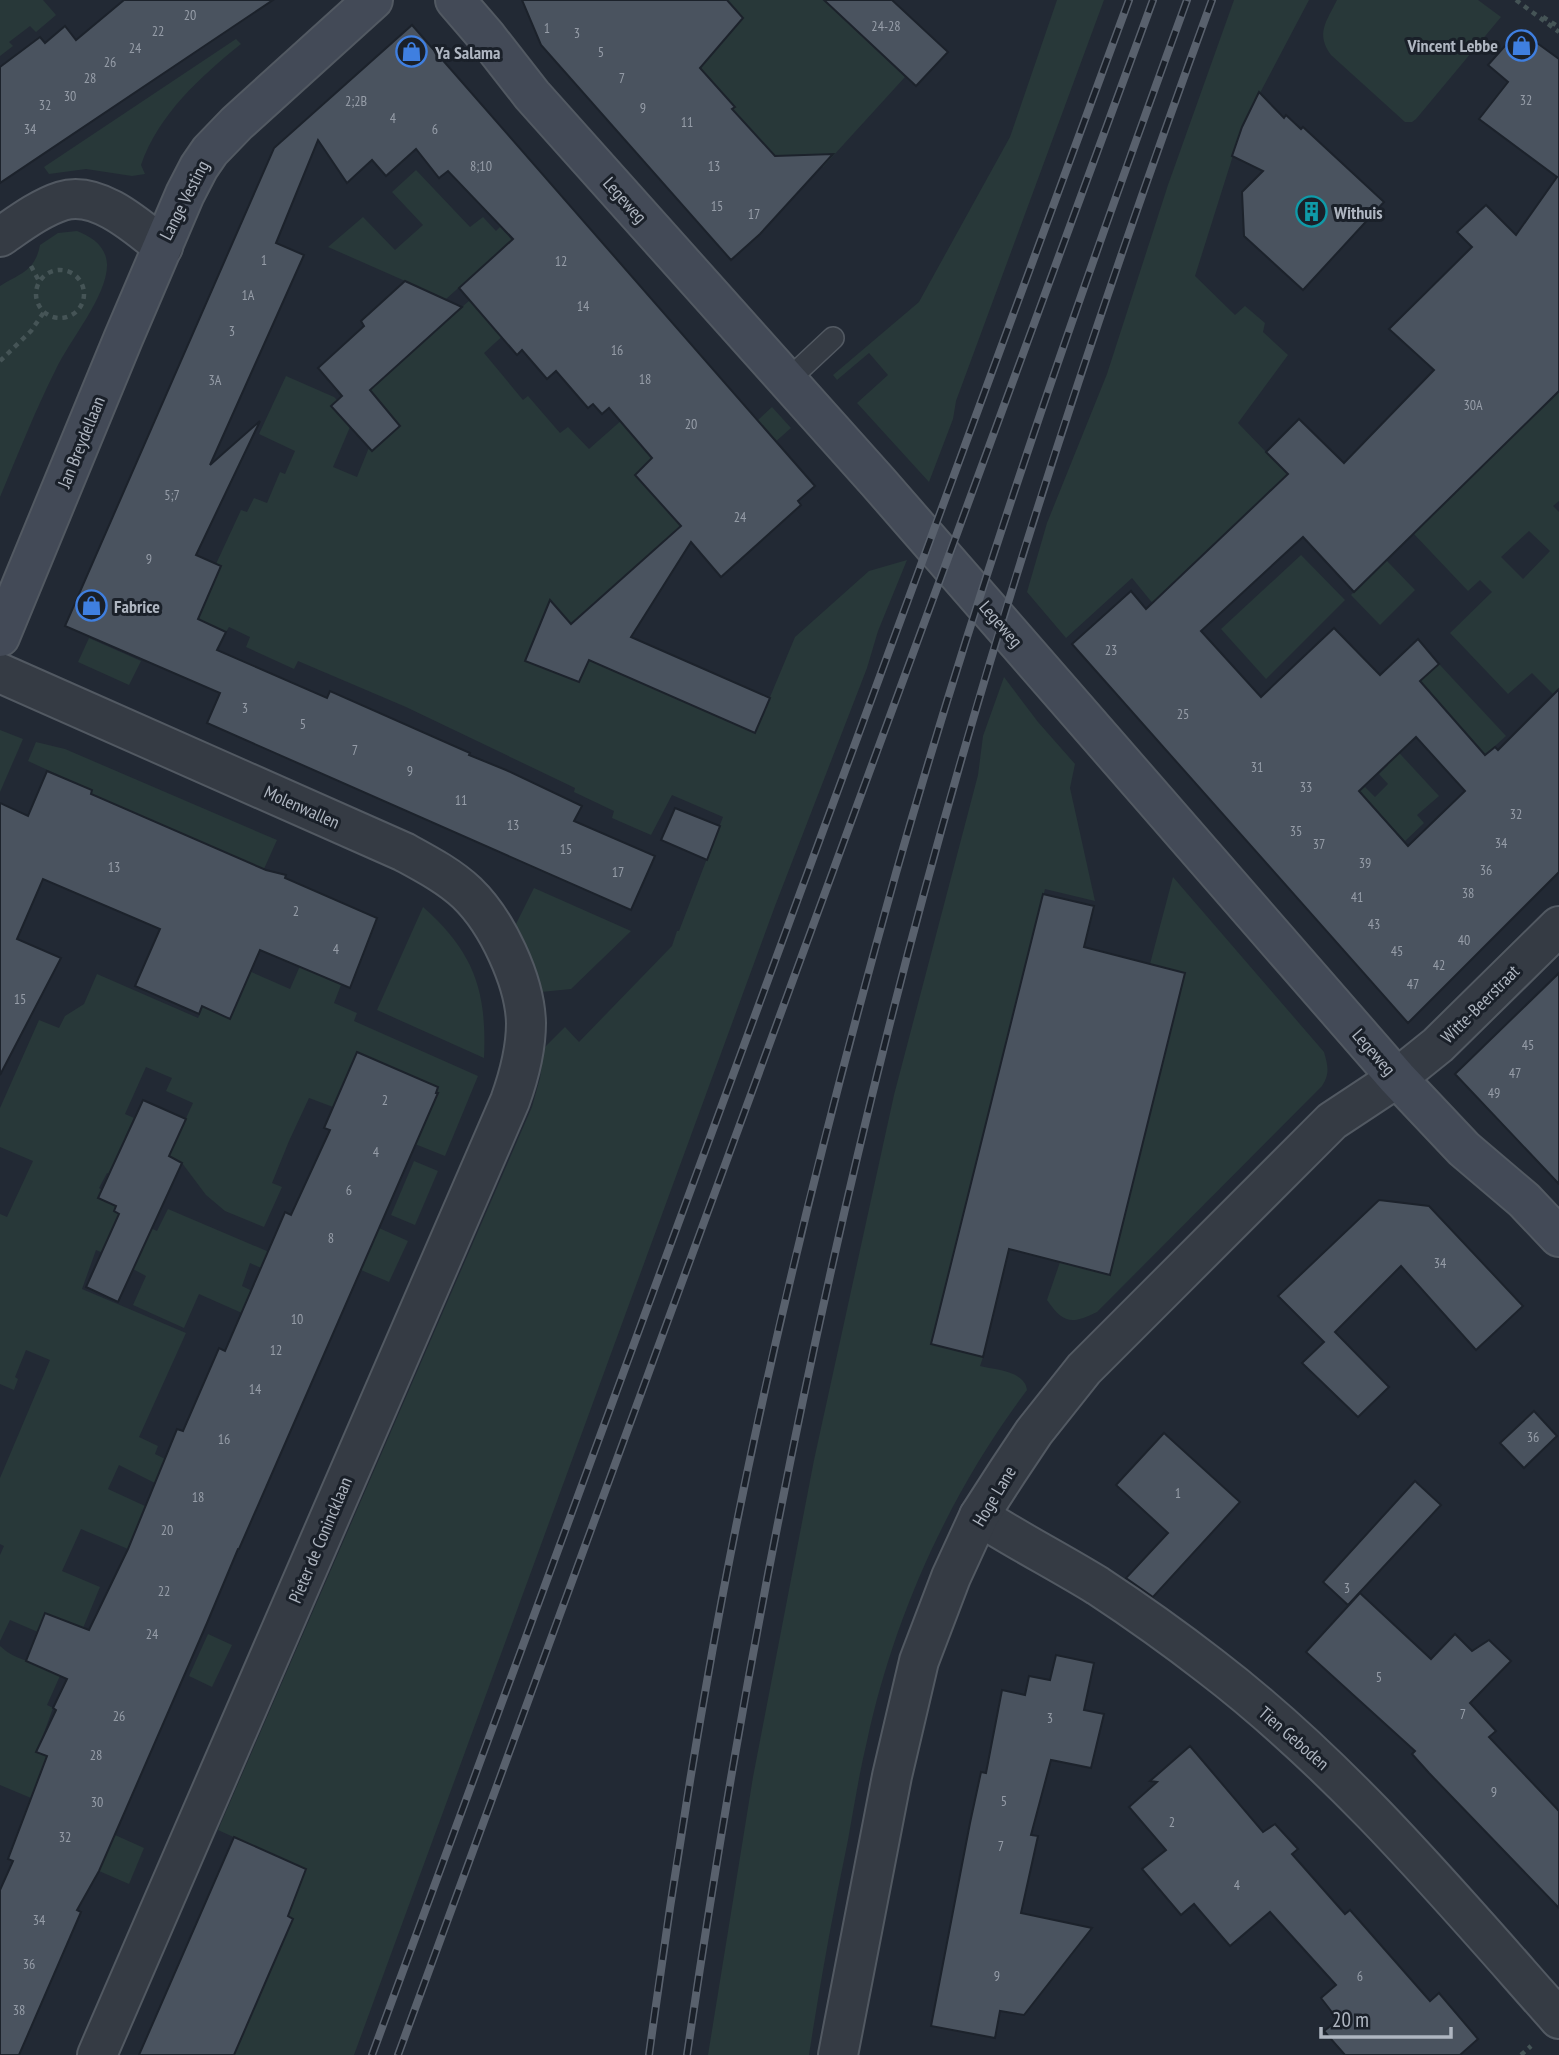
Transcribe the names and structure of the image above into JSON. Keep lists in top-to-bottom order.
{
  "streets": {
    "street": [
      "Lange Vesting",
      "Legeweg",
      "Jan Breydellaan",
      "Molenwallen",
      "Witte-Beerstraat",
      "Hoge Lane",
      "Pieter de Conincklaan",
      "Tien Geboden"
    ]
  },
  "crossings": [
    ["Lange Vesting", "Jan Breydellaan"],
    ["Legeweg", "Witte-Beerstraat"],
    ["Legeweg", "Hoge Lane"],
    ["Molenwallen", "Pieter de Conincklaan"],
    ["Witte-Beerstraat", "Hoge Lane"],
    ["Hoge Lane", "Tien Geboden"]
  ],
  "places": {
    "shop": ["Vincent Lebbe", "Ya Salama", "Fabrice"],
    "building": ["Withuis"]
  },
  "house_numbers": [
    "20",
    "24-28",
    "1",
    "22",
    "3",
    "24",
    "5",
    "26",
    "28",
    "7",
    "30",
    "32",
    "2;2B",
    "32",
    "9",
    "4",
    "11",
    "34",
    "6",
    "8;10",
    "13",
    "15",
    "17",
    "1",
    "12",
    "1A",
    "14",
    "3",
    "16",
    "18",
    "3A",
    "30A",
    "20",
    "5;7",
    "24",
    "9",
    "23",
    "3",
    "25",
    "5",
    "7",
    "31",
    "9",
    "33",
    "11",
    "32",
    "13",
    "35",
    "34",
    "37",
    "15",
    "39",
    "13",
    "36",
    "17",
    "38",
    "41",
    "2",
    "43",
    "40",
    "4",
    "45",
    "42",
    "47",
    "15",
    "45",
    "47",
    "49",
    "2",
    "4",
    "6",
    "8",
    "34",
    "10",
    "12",
    "14",
    "36",
    "16",
    "1",
    "18",
    "20",
    "3",
    "22",
    "24",
    "5",
    "7",
    "26",
    "3",
    "28",
    "9",
    "5",
    "30",
    "2",
    "32",
    "7",
    "4",
    "34",
    "36",
    "9",
    "6",
    "38"
  ],
  "scale_bar": "20 m"
}
